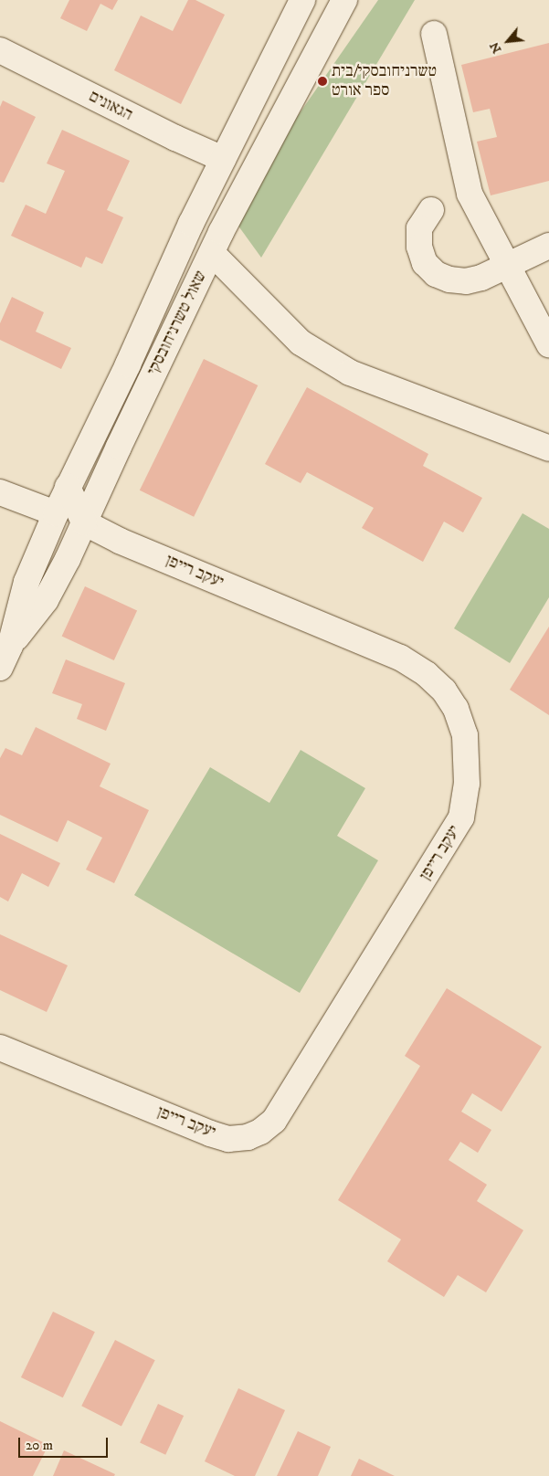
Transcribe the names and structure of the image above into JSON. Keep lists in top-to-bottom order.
{
  "streets": {
    "street": ["הגאונים", "שאול טשרניחובסקי", "יעקב רייפן"]
  },
  "crossings": [
    ["הגאונים", "שאול טשרניחובסקי"],
    ["שאול טשרניחובסקי", "יעקב רייפן"]
  ],
  "places": ["טשרניחובסקי/בית ספר אורט"],
  "scale_bar": "20 m",
  "north": "bottom left"
}
